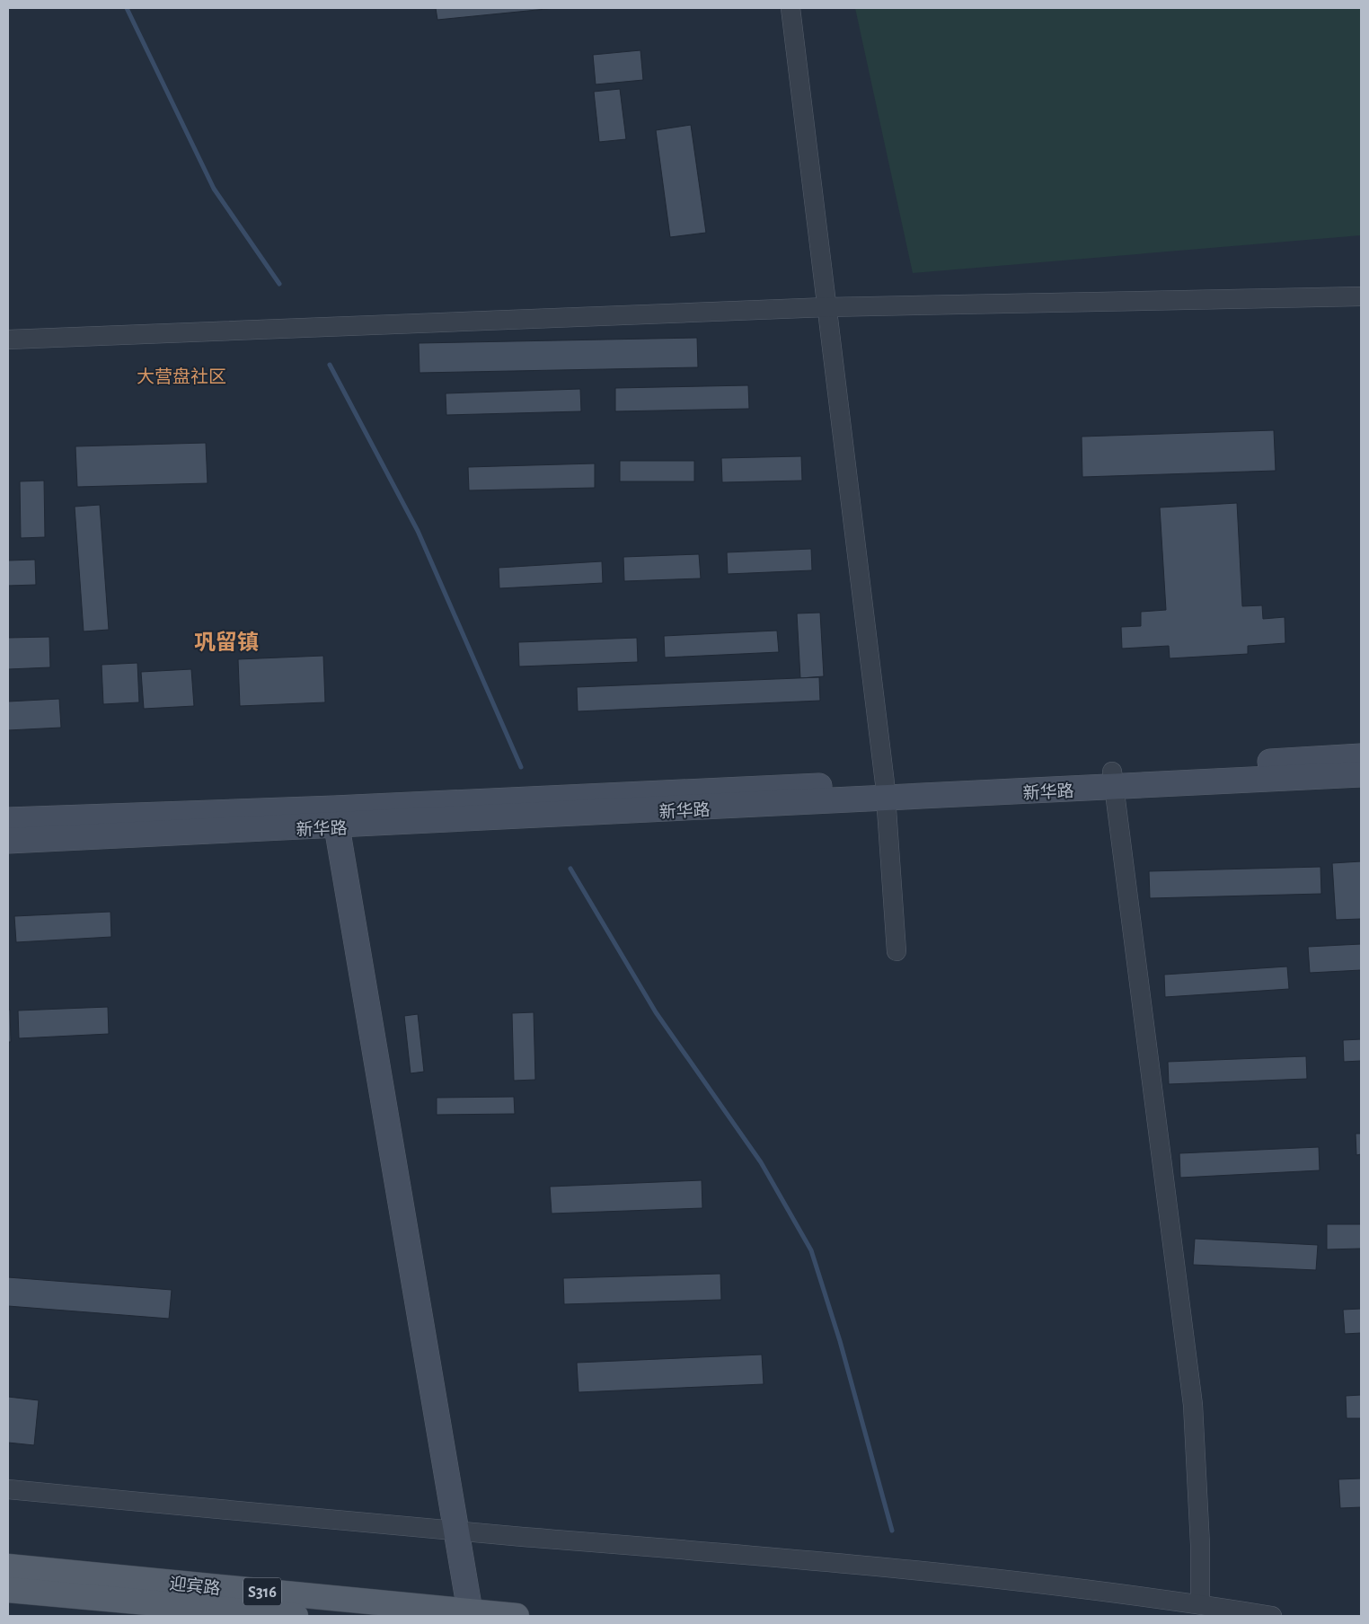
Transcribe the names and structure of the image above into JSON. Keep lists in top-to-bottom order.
{
  "streets": {
    "main road": ["新华路", "迎宾路", "S316"]
  },
  "districts": ["大营盘社区", "巩留镇"]
}
